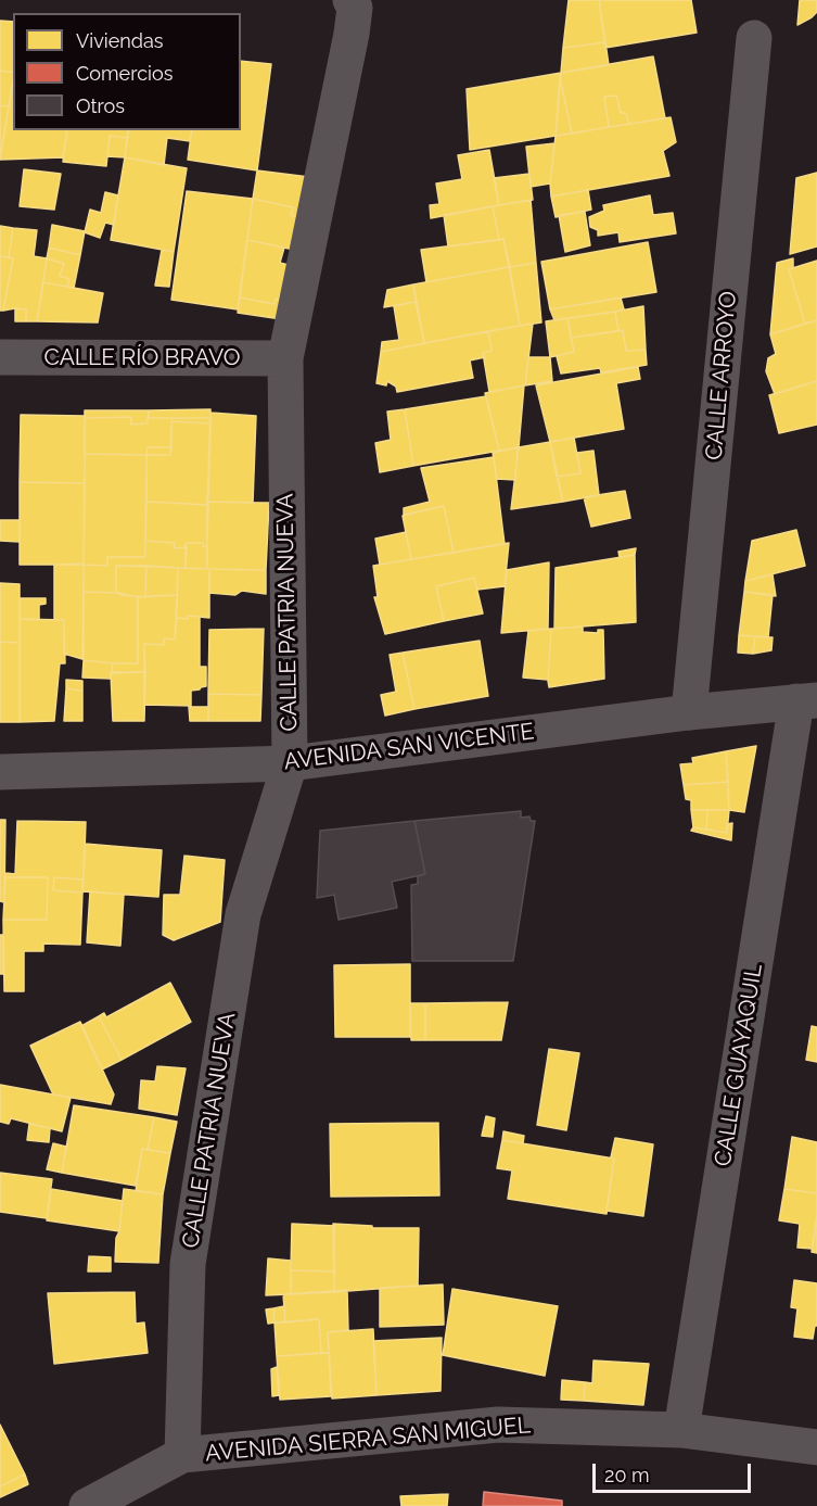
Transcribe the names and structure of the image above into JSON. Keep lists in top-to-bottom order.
{
  "streets": {
    "street": [
      "CALLE RÍO BRAVO",
      "CALLE ARROYO",
      "CALLE PATRIA NUEVA",
      "AVENIDA SAN VICENTE",
      "CALLE GUAYAQUIL",
      "AVENIDA SIERRA SAN MIGUEL"
    ]
  },
  "crossings": [
    ["CALLE RÍO BRAVO", "CALLE PATRIA NUEVA"],
    ["CALLE ARROYO", "AVENIDA SAN VICENTE"],
    ["CALLE PATRIA NUEVA", "AVENIDA SAN VICENTE"],
    ["CALLE PATRIA NUEVA", "AVENIDA SIERRA SAN MIGUEL"],
    ["AVENIDA SAN VICENTE", "CALLE GUAYAQUIL"],
    ["CALLE GUAYAQUIL", "AVENIDA SIERRA SAN MIGUEL"]
  ],
  "legend": ["Viviendas", "Comercios", "Otros"],
  "scale_bar": "20 m"
}
